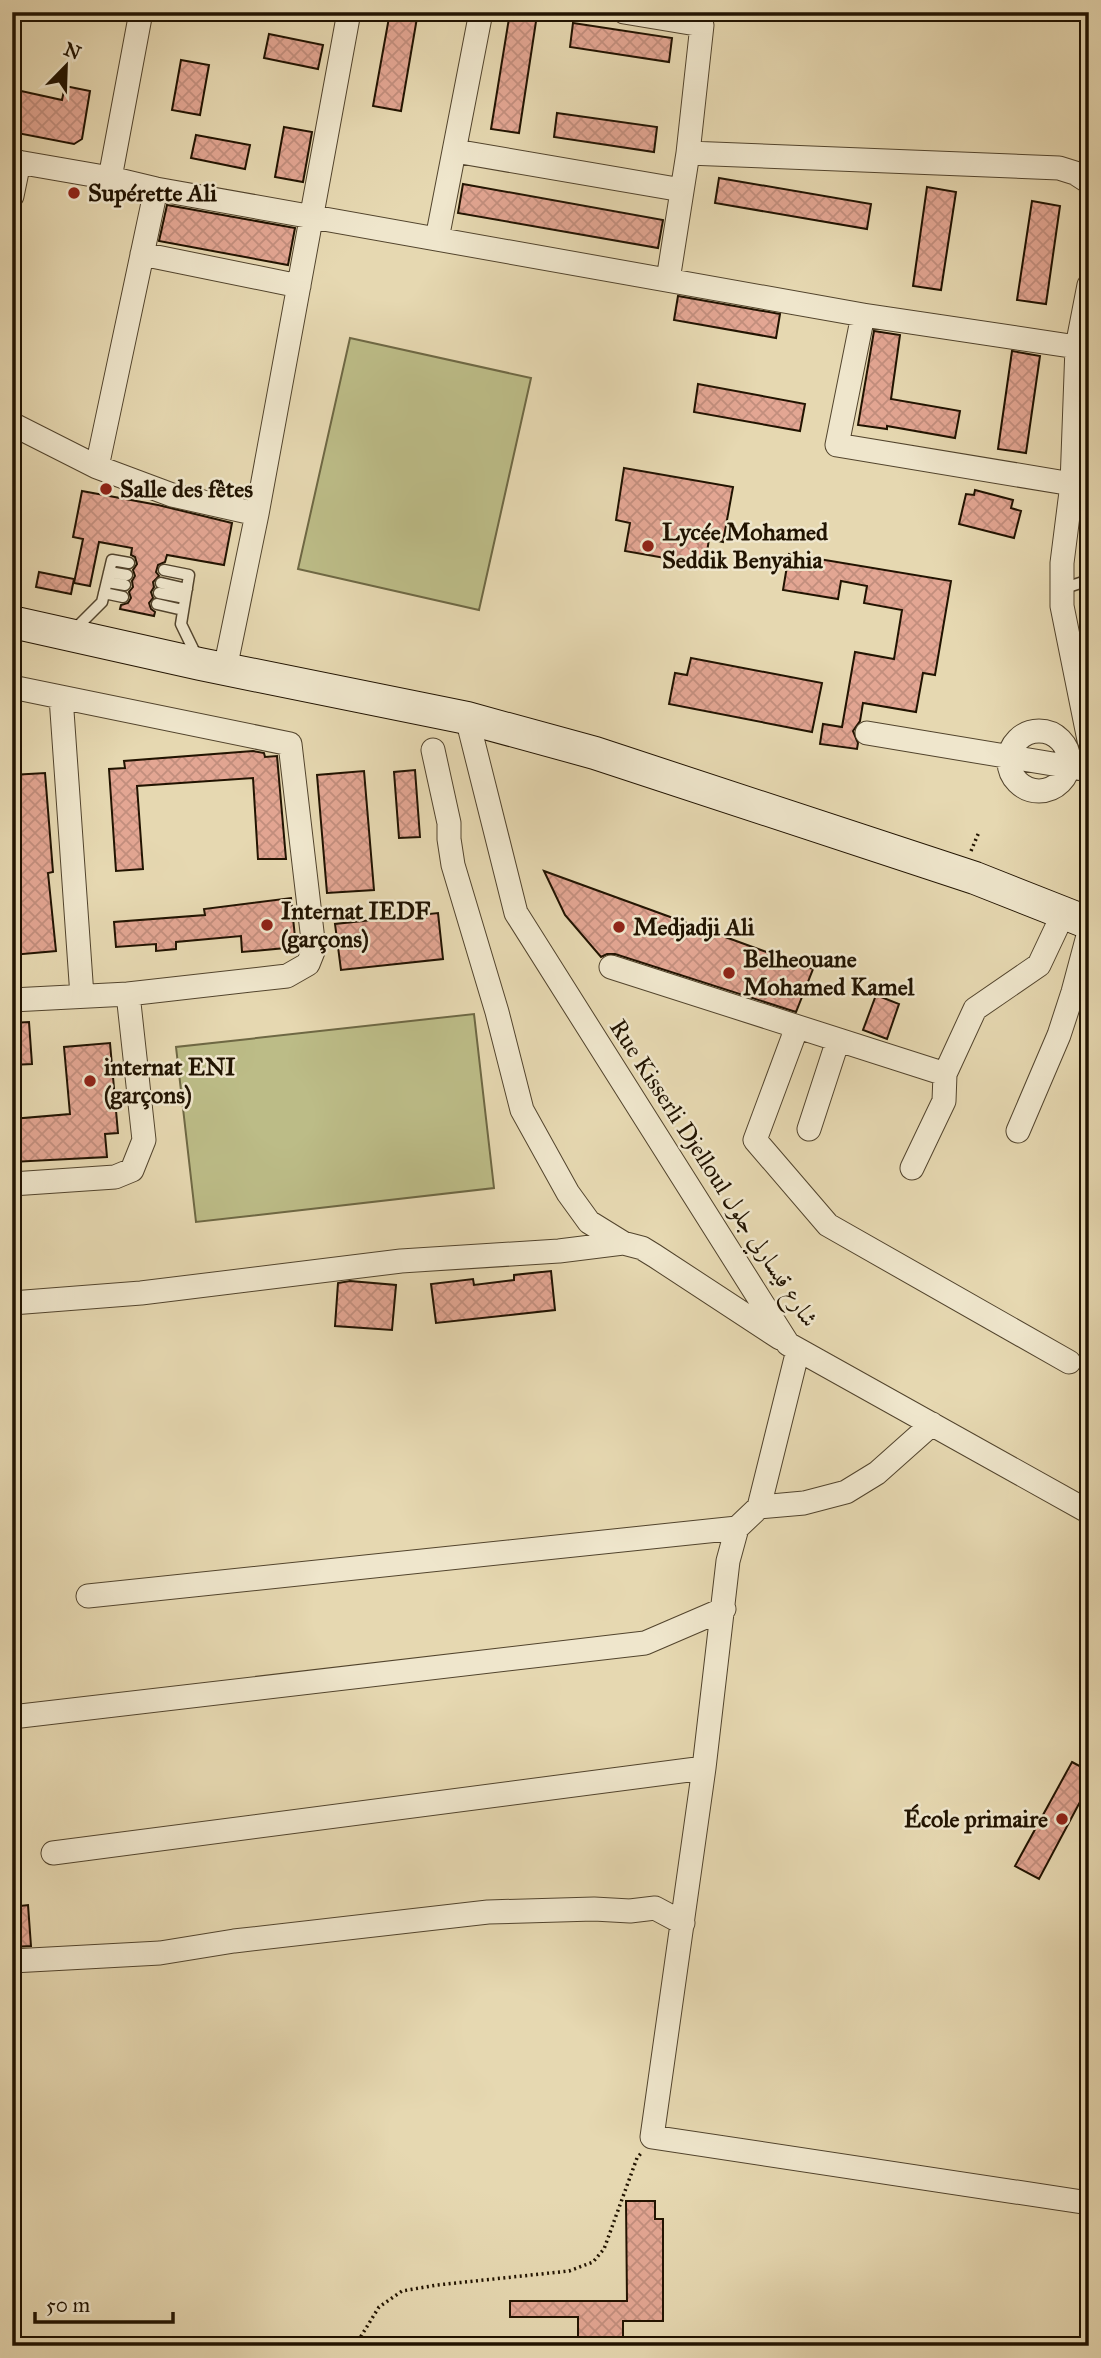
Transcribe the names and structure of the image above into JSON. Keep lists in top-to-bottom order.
{
  "streets": {
    "street": ["Rue Kisserli Djelloul شارع قيسارلي جلول"]
  },
  "places": [
    "Supérette Ali",
    "Salle des fêtes",
    "Lycée Mohamed Seddik Benyahia",
    "Internat IEDF (garçons)",
    "Medjadji Ali",
    "Belheouane Mohamed Kamel",
    "internat ENI (garçons)",
    "École primaire"
  ],
  "scale_bar": "50 m",
  "north": "top right"
}
